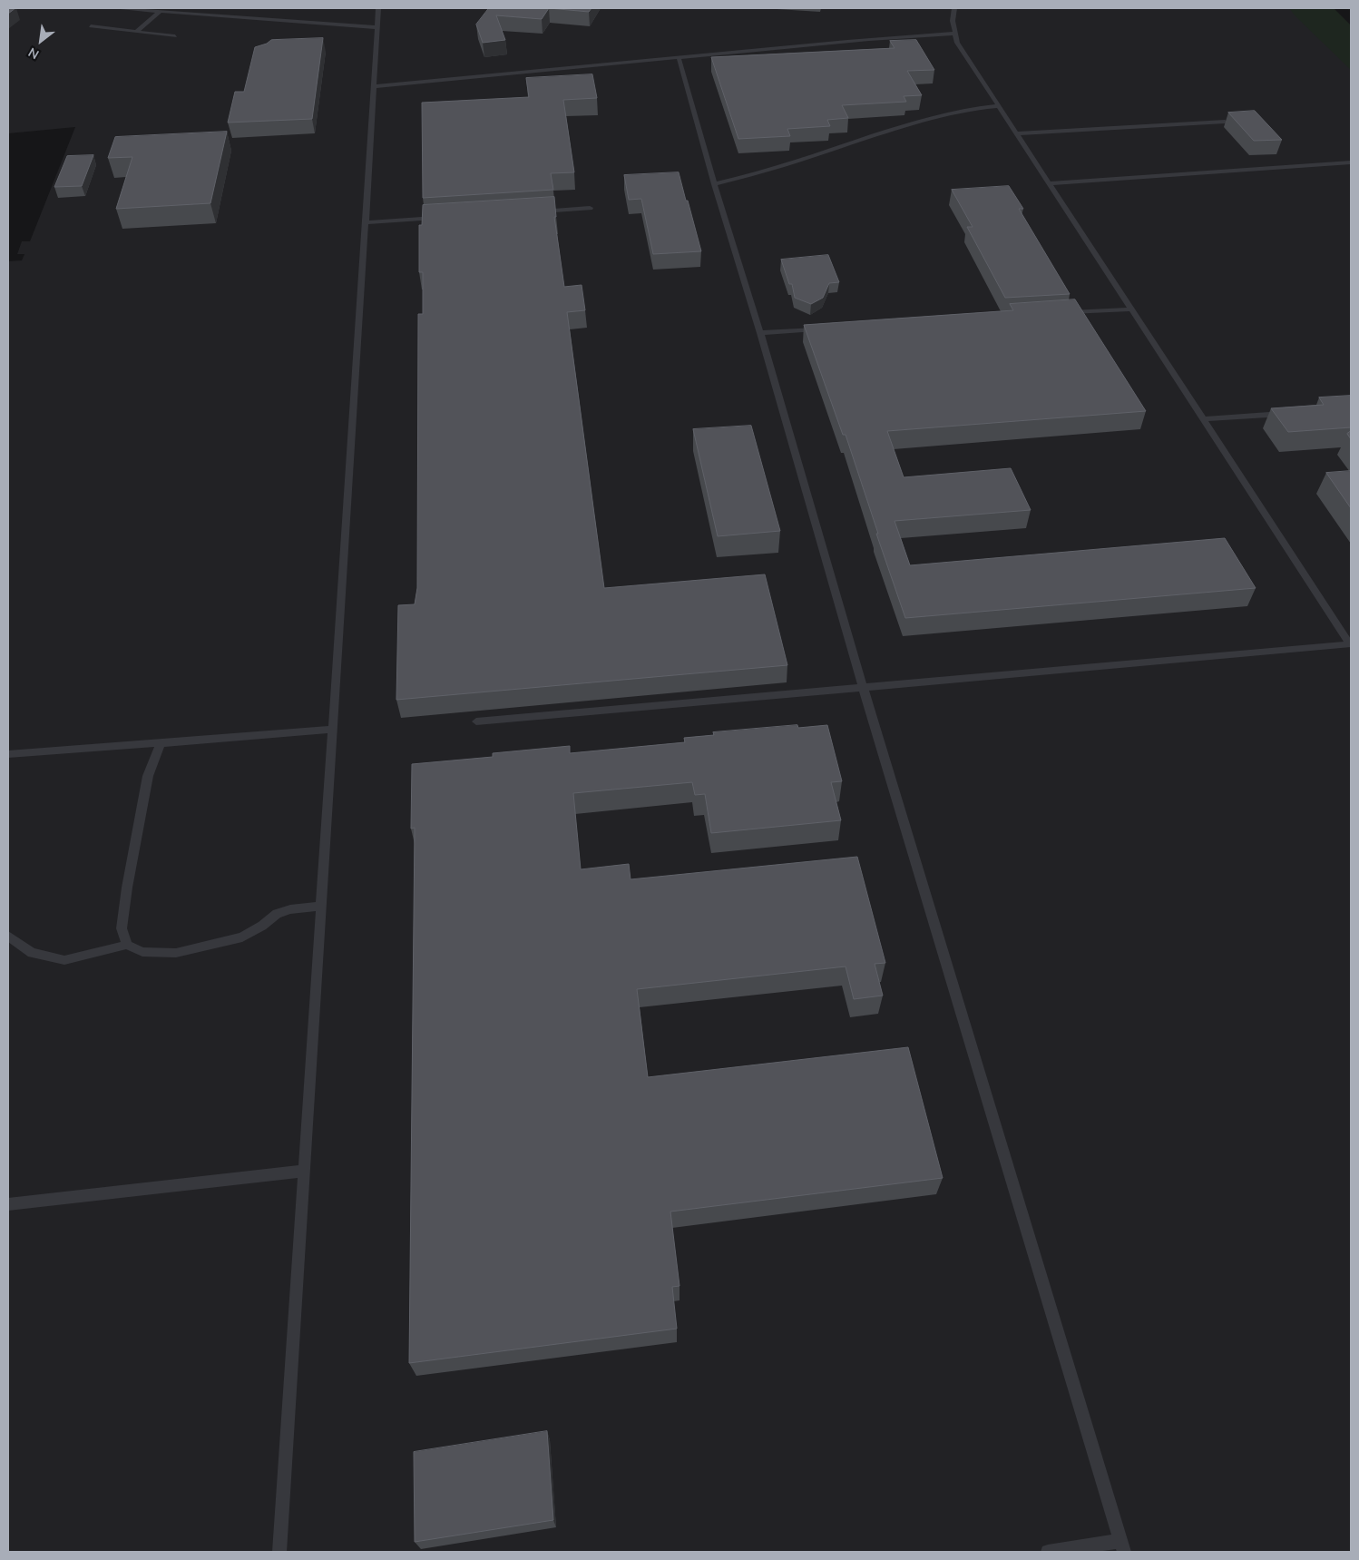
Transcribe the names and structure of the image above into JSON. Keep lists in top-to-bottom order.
{
  "north": "bottom left"
}
